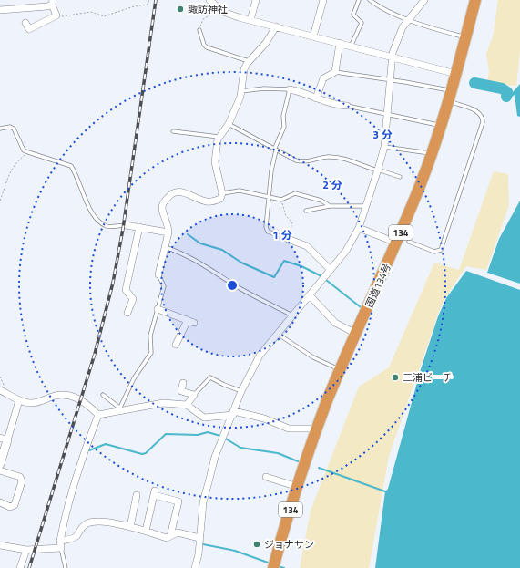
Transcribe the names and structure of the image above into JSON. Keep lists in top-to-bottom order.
{
  "streets": {
    "highway": ["134", "国道134号"]
  },
  "places": ["諏訪神社", "三浦ビーチ", "ジョナサン"],
  "rings": ["3 分", "2 分", "1 分"]
}
